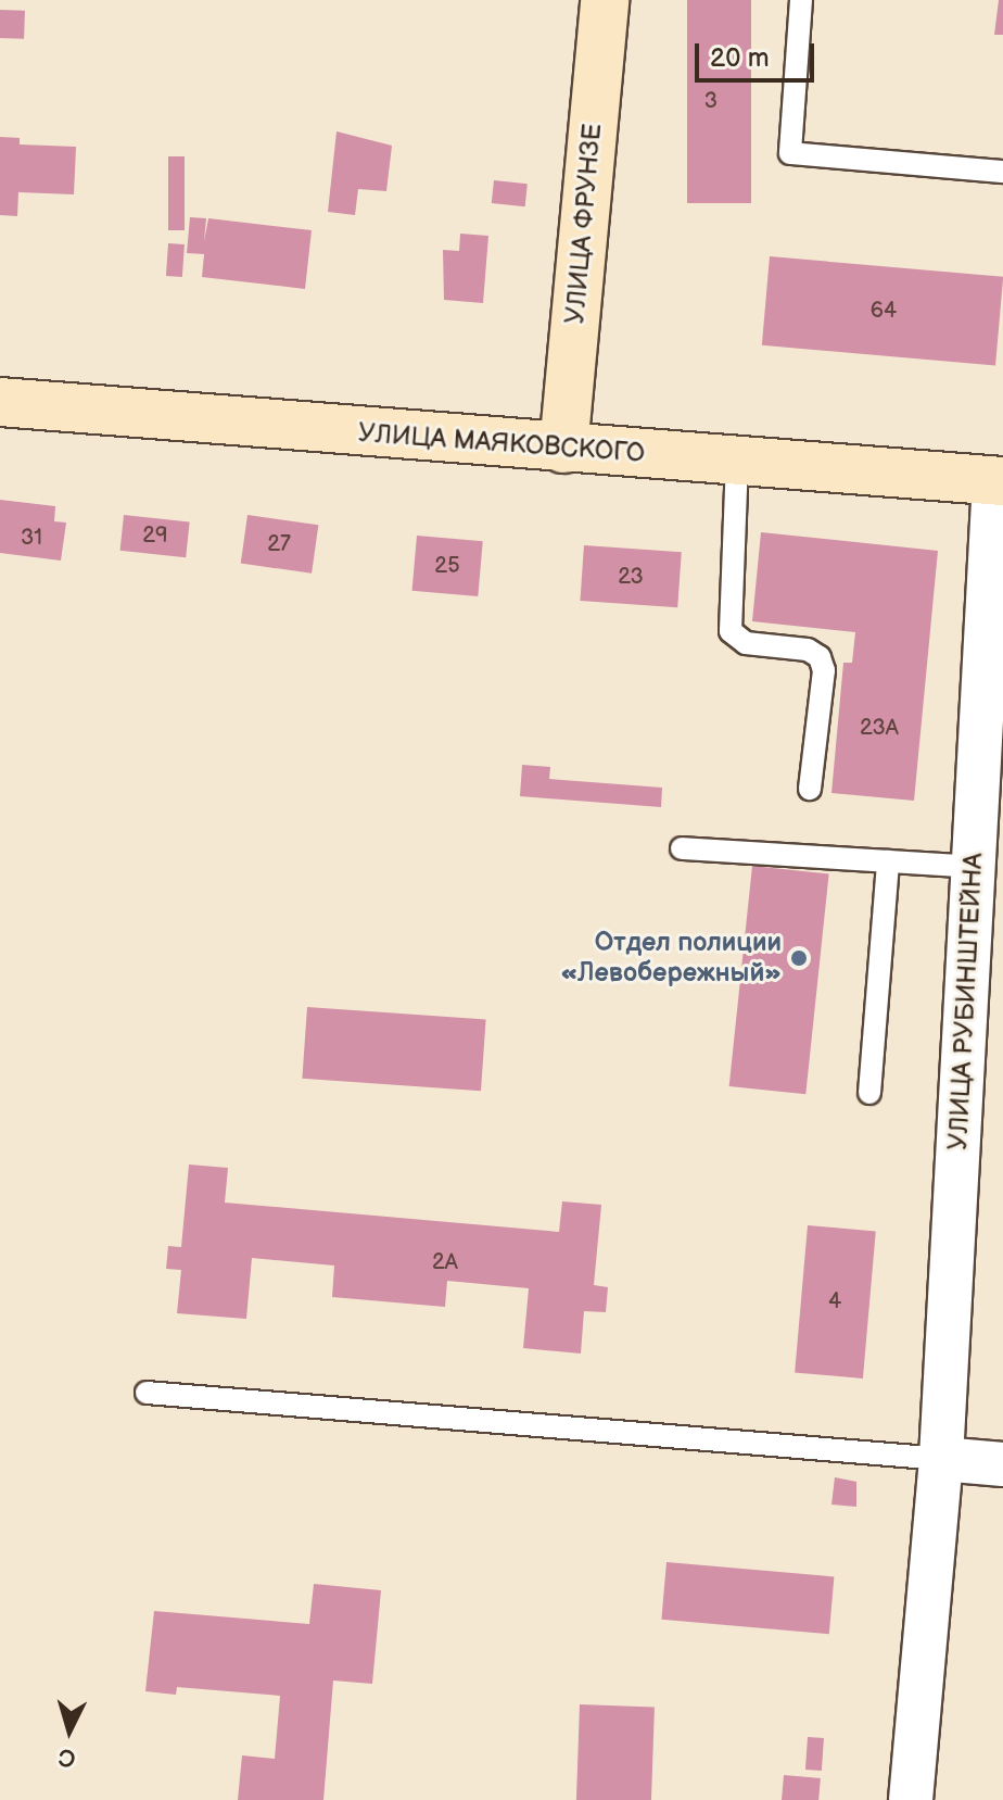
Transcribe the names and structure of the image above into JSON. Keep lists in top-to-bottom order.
{
  "streets": {
    "street": ["УЛИЦА ФРУНЗЕ", "УЛИЦА МАЯКОВСКОГО", "УЛИЦА РУБИНШТЕЙНА"]
  },
  "crossings": [
    ["УЛИЦА ФРУНЗЕ", "УЛИЦА МАЯКОВСКОГО"],
    ["УЛИЦА МАЯКОВСКОГО", "УЛИЦА РУБИНШТЕЙНА"]
  ],
  "places": ["Отдел полиции «Левобережный»"],
  "house_numbers": [
    "3",
    "64",
    "29",
    "31",
    "27",
    "25",
    "23",
    "23А",
    "2А",
    "4"
  ],
  "scale_bar": "20 m",
  "north": "bottom"
}
